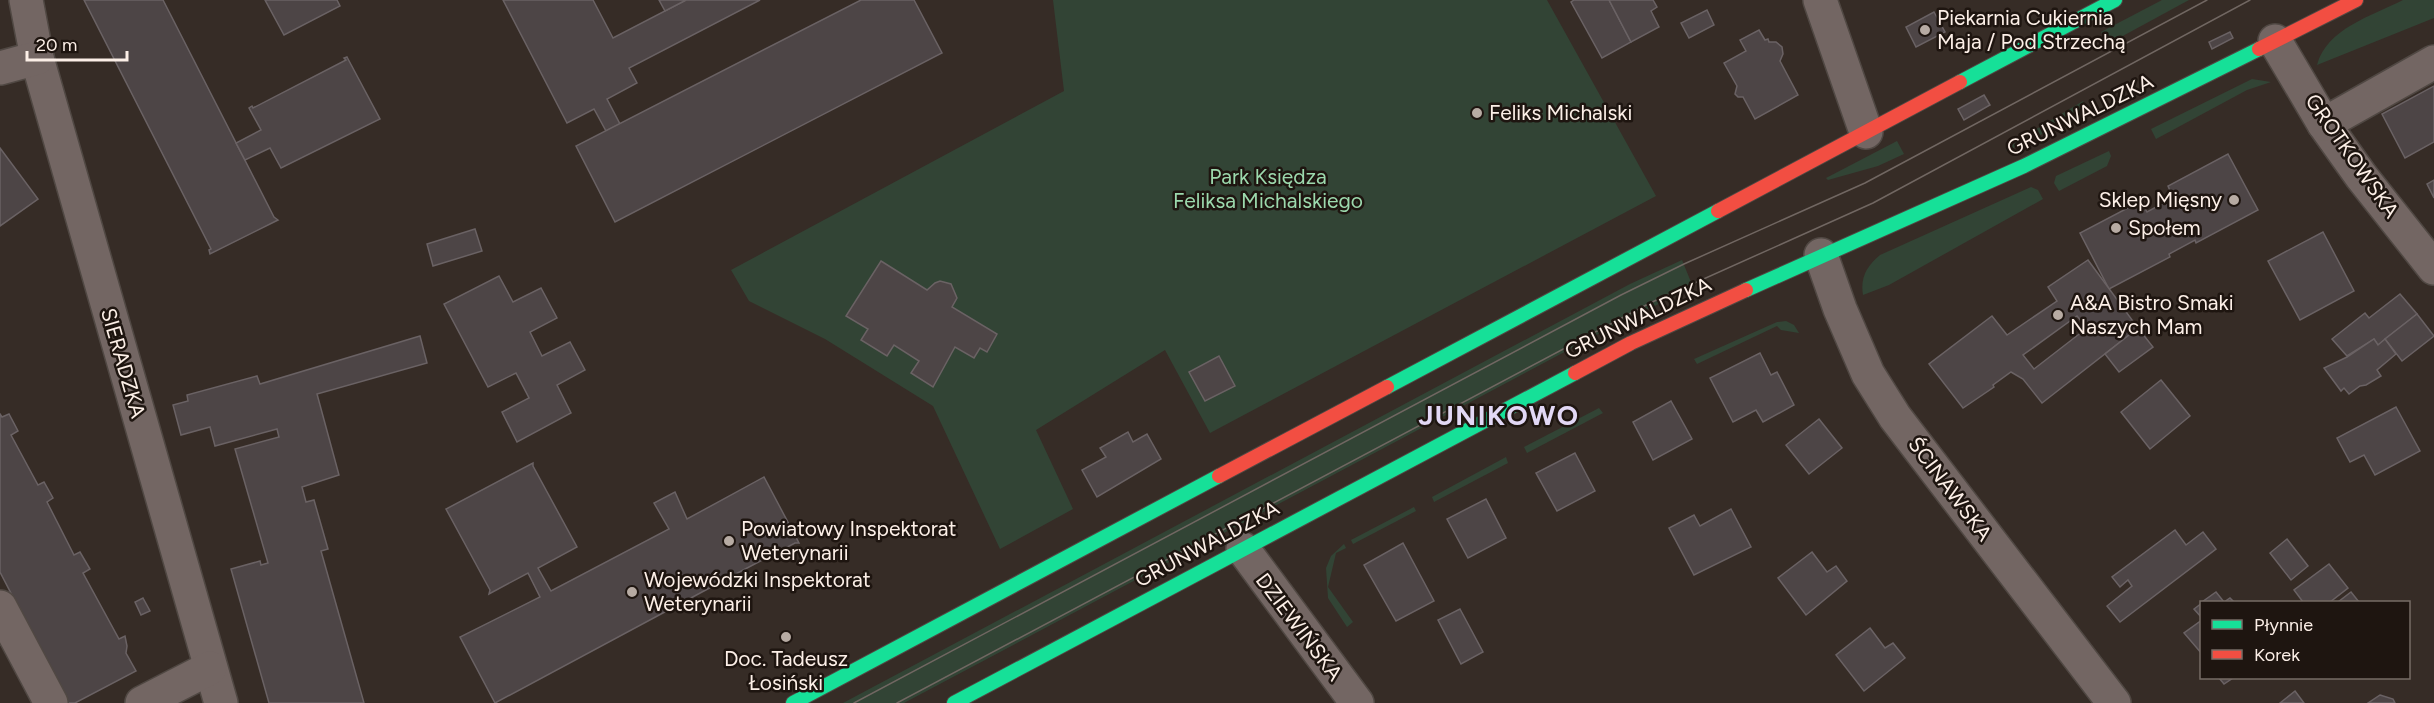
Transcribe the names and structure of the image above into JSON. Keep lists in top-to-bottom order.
{
  "streets": {
    "street": [
      "GRUNWALDZKA",
      "GROTKOWSKA",
      "SIERADZKA",
      "ŚCINAWSKA",
      "DZIEWIŃSKA"
    ]
  },
  "crossings": [
    ["GRUNWALDZKA", "GROTKOWSKA"],
    ["GRUNWALDZKA", "ŚCINAWSKA"],
    ["GRUNWALDZKA", "DZIEWIŃSKA"]
  ],
  "districts": ["JUNIKOWO"],
  "parks": ["Park Księdza Feliksa Michalskiego"],
  "places": [
    "Piekarnia Cukiernia Maja / Pod Strzechą",
    "Feliks Michalski",
    "Sklep Mięsny",
    "Społem",
    "A&A Bistro Smaki Naszych Mam",
    "Powiatowy Inspektorat Weterynarii",
    "Wojewódzki Inspektorat Weterynarii",
    "Doc. Tadeusz Łosiński"
  ],
  "legend": ["Płynnie", "Korek"],
  "scale_bar": "20 m"
}
